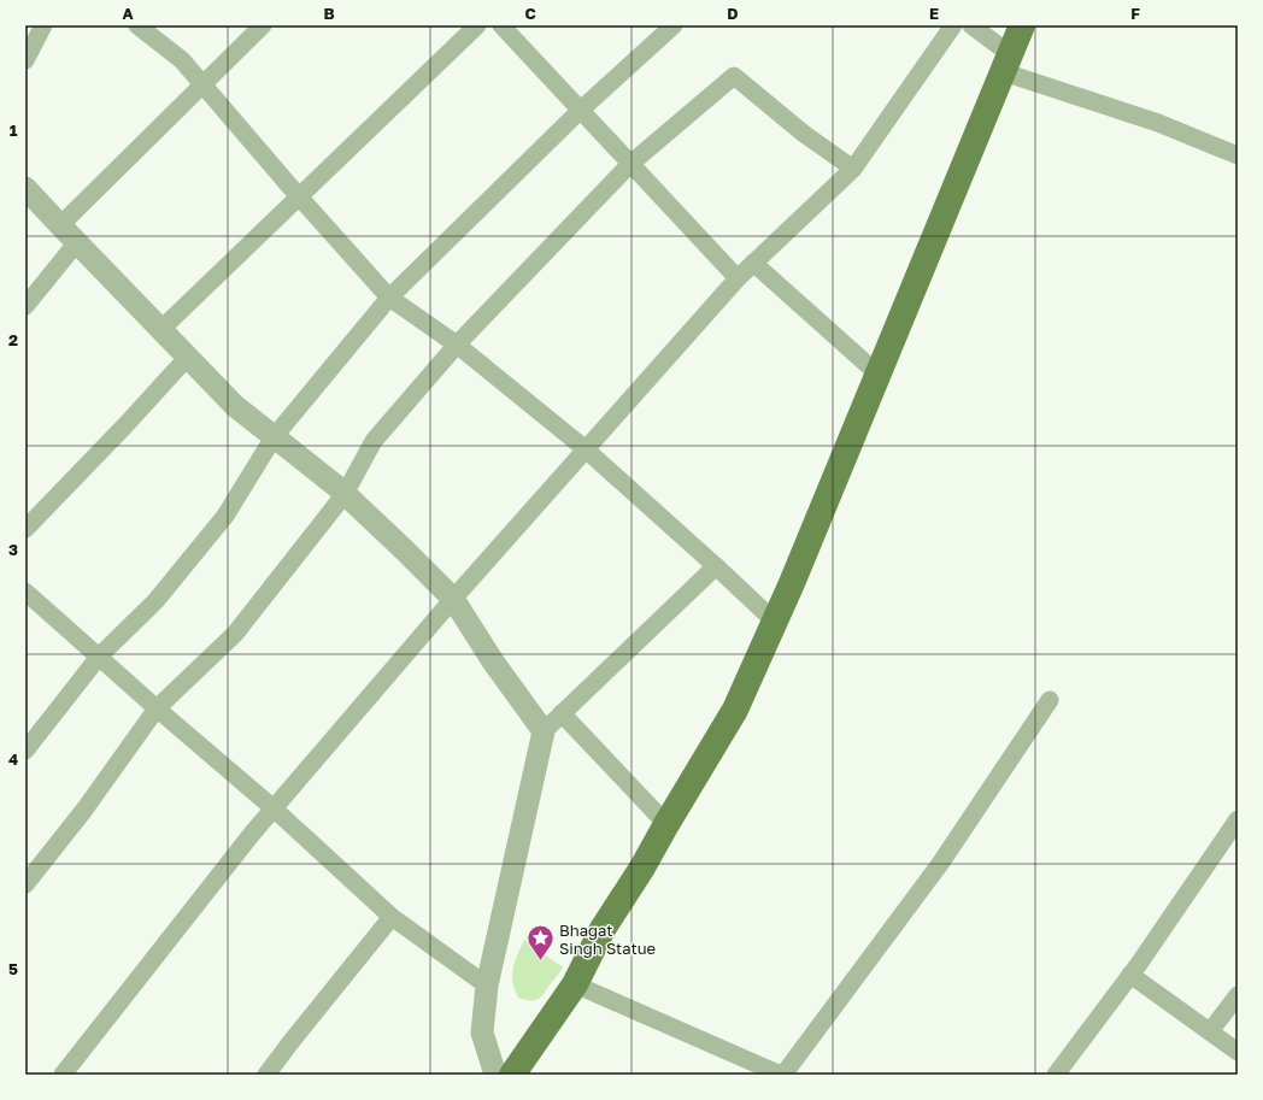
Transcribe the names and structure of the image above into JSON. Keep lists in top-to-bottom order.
{
  "places": {
    "place": ["Bhagat Singh Statue"]
  },
  "grid": {
    "columns": [
      "A",
      "B",
      "C",
      "D",
      "E",
      "F"
    ],
    "rows": [
      "1",
      "2",
      "3",
      "4",
      "5"
    ]
  }
}
